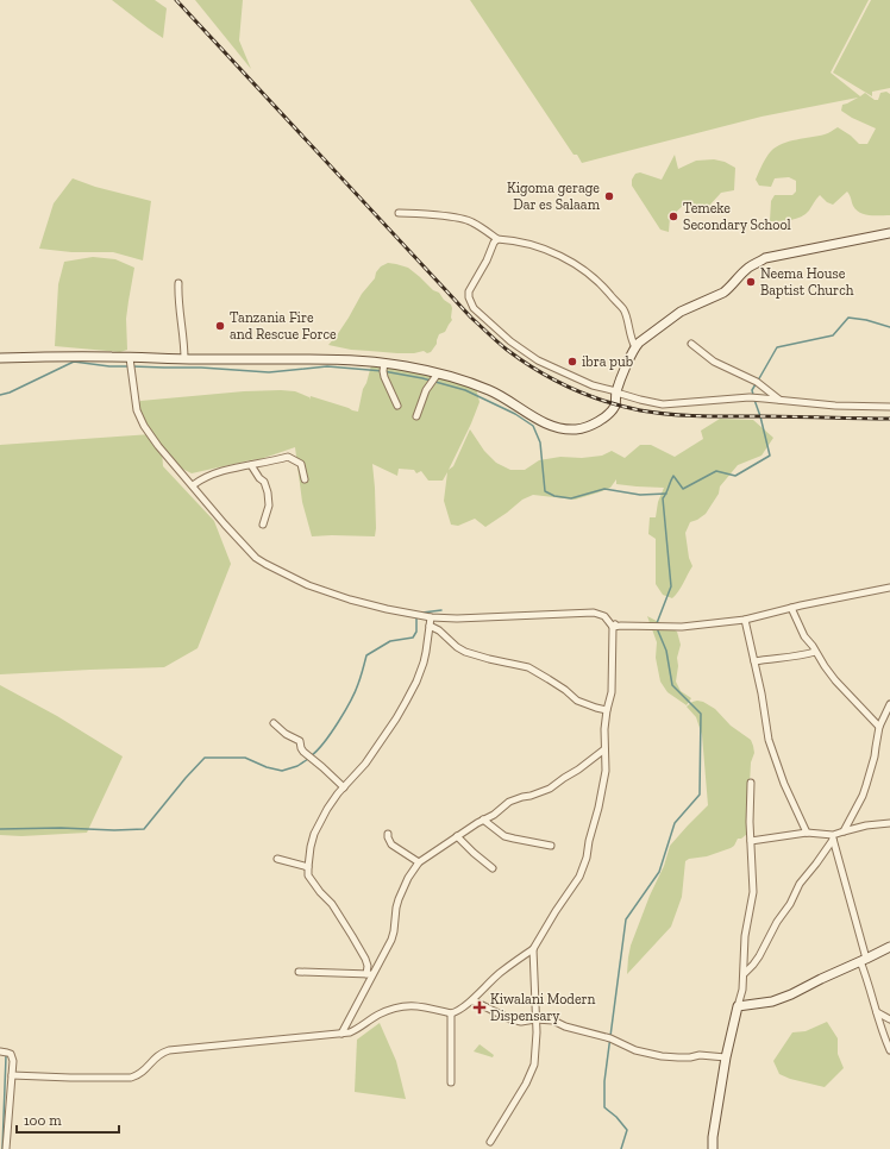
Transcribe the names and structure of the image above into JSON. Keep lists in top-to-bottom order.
{
  "places": {
    "other": [
      "Kigoma gerage Dar es Salaam",
      "Temeke Secondary School",
      "Neema House Baptist Church",
      "Tanzania Fire and Rescue Force",
      "ibra pub"
    ],
    "health": ["Kiwalani Modern Dispensary"]
  },
  "scale_bar": "100 m"
}
